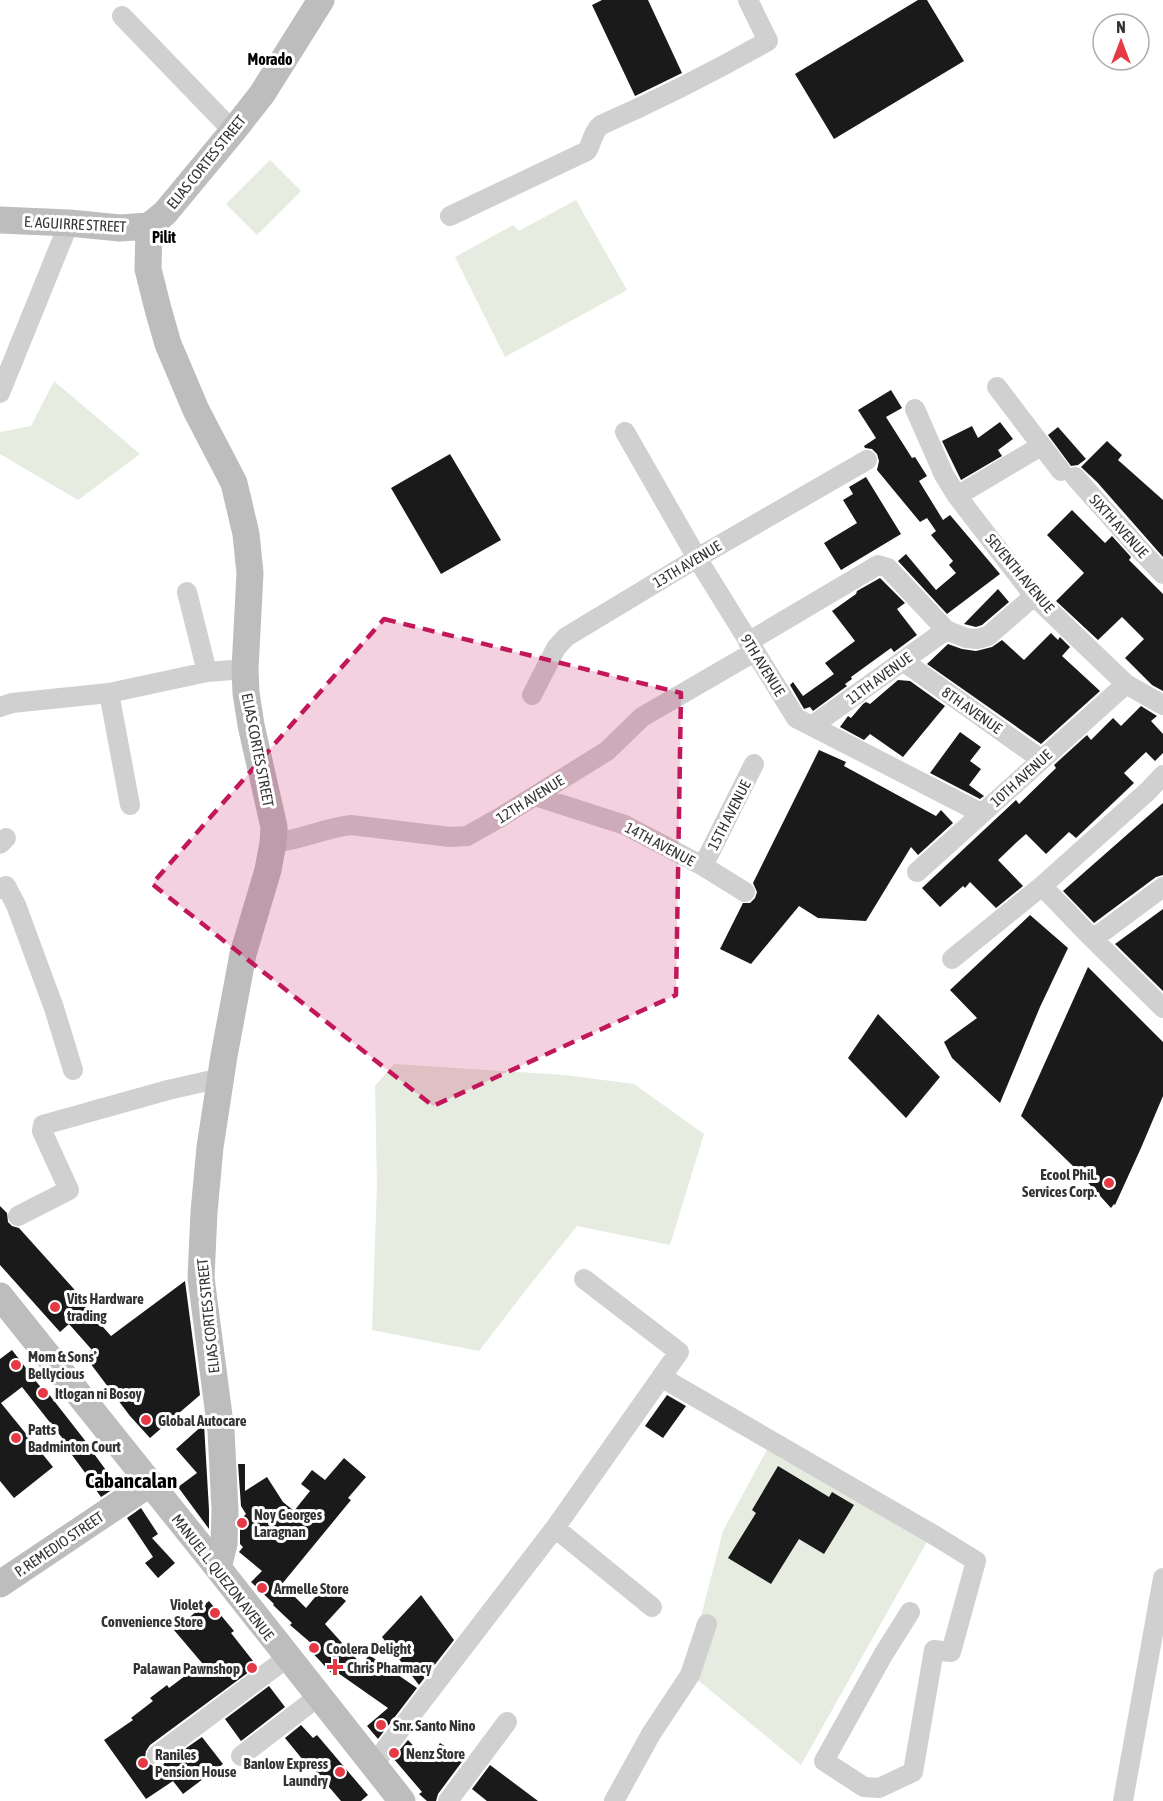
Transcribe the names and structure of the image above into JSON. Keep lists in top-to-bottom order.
{
  "streets": {
    "street": [
      "ELIAS CORTES STREET",
      "E. AGUIRRE STREET",
      "SIXTH AVENUE",
      "13TH AVENUE",
      "SEVENTH AVENUE",
      "9TH AVENUE",
      "11TH AVENUE",
      "8TH AVENUE",
      "10TH AVENUE",
      "12TH AVENUE",
      "15TH AVENUE",
      "14TH AVENUE",
      "P. REMEDIO STREET",
      "MANUEL L. QUEZON AVENUE"
    ]
  },
  "crossings": [
    ["ELIAS CORTES STREET", "E. AGUIRRE STREET"],
    ["ELIAS CORTES STREET", "12TH AVENUE"],
    ["ELIAS CORTES STREET", "MANUEL L. QUEZON AVENUE"],
    ["13TH AVENUE", "9TH AVENUE"],
    ["SEVENTH AVENUE", "10TH AVENUE"],
    ["SEVENTH AVENUE", "12TH AVENUE"],
    ["9TH AVENUE", "11TH AVENUE"],
    ["9TH AVENUE", "10TH AVENUE"],
    ["9TH AVENUE", "12TH AVENUE"],
    ["11TH AVENUE", "8TH AVENUE"],
    ["11TH AVENUE", "12TH AVENUE"],
    ["8TH AVENUE", "10TH AVENUE"],
    ["12TH AVENUE", "14TH AVENUE"],
    ["15TH AVENUE", "14TH AVENUE"],
    ["P. REMEDIO STREET", "MANUEL L. QUEZON AVENUE"]
  ],
  "districts": ["Morado", "Pilit", "Cabancalan"],
  "places": {
    "other": [
      "Ecool Phil. Services Corp.",
      "Vits Hardware trading",
      "Mom & Sons' Bellycious",
      "Itlogan ni Bosoy",
      "Global Autocare",
      "Patts Badminton Court",
      "Noy Georges Laragnan",
      "Armelle Store",
      "Violet Convenience Store",
      "Coolera Delight",
      "Palawan Pawnshop",
      "Snr. Santo Nino",
      "Nenz Store",
      "Raniles Pension House",
      "Banlow Express Laundry"
    ],
    "health": ["Chris Pharmacy"]
  },
  "north": "top"
}
